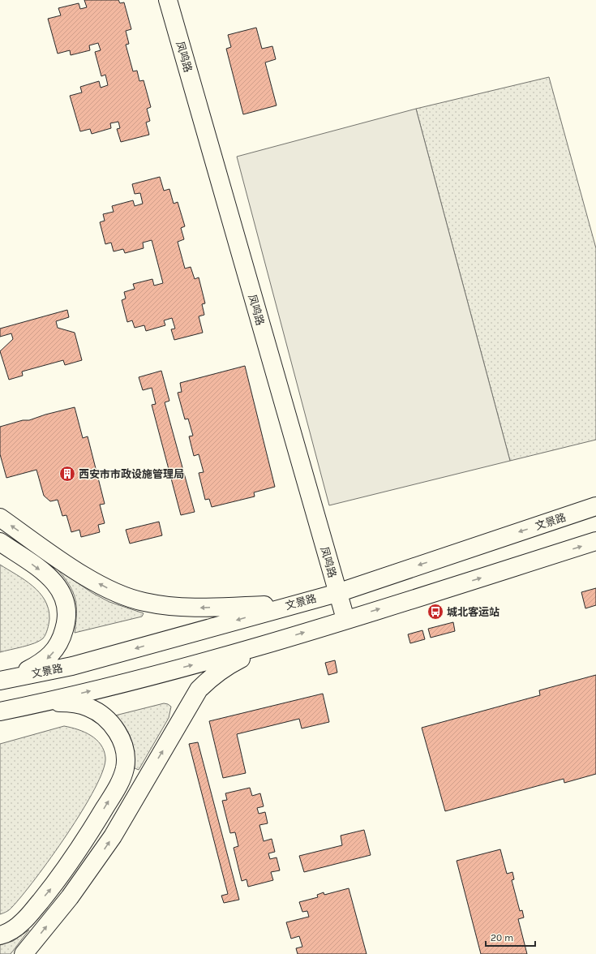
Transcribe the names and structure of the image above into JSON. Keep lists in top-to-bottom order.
{
  "streets": {
    "main road": ["凤鸣路", "文景路"]
  },
  "crossings": [
    ["凤鸣路", "文景路"]
  ],
  "places": {
    "building": ["西安市市政设施管理局"],
    "bus stop": ["城北客运站"]
  },
  "scale_bar": "20 m"
}
